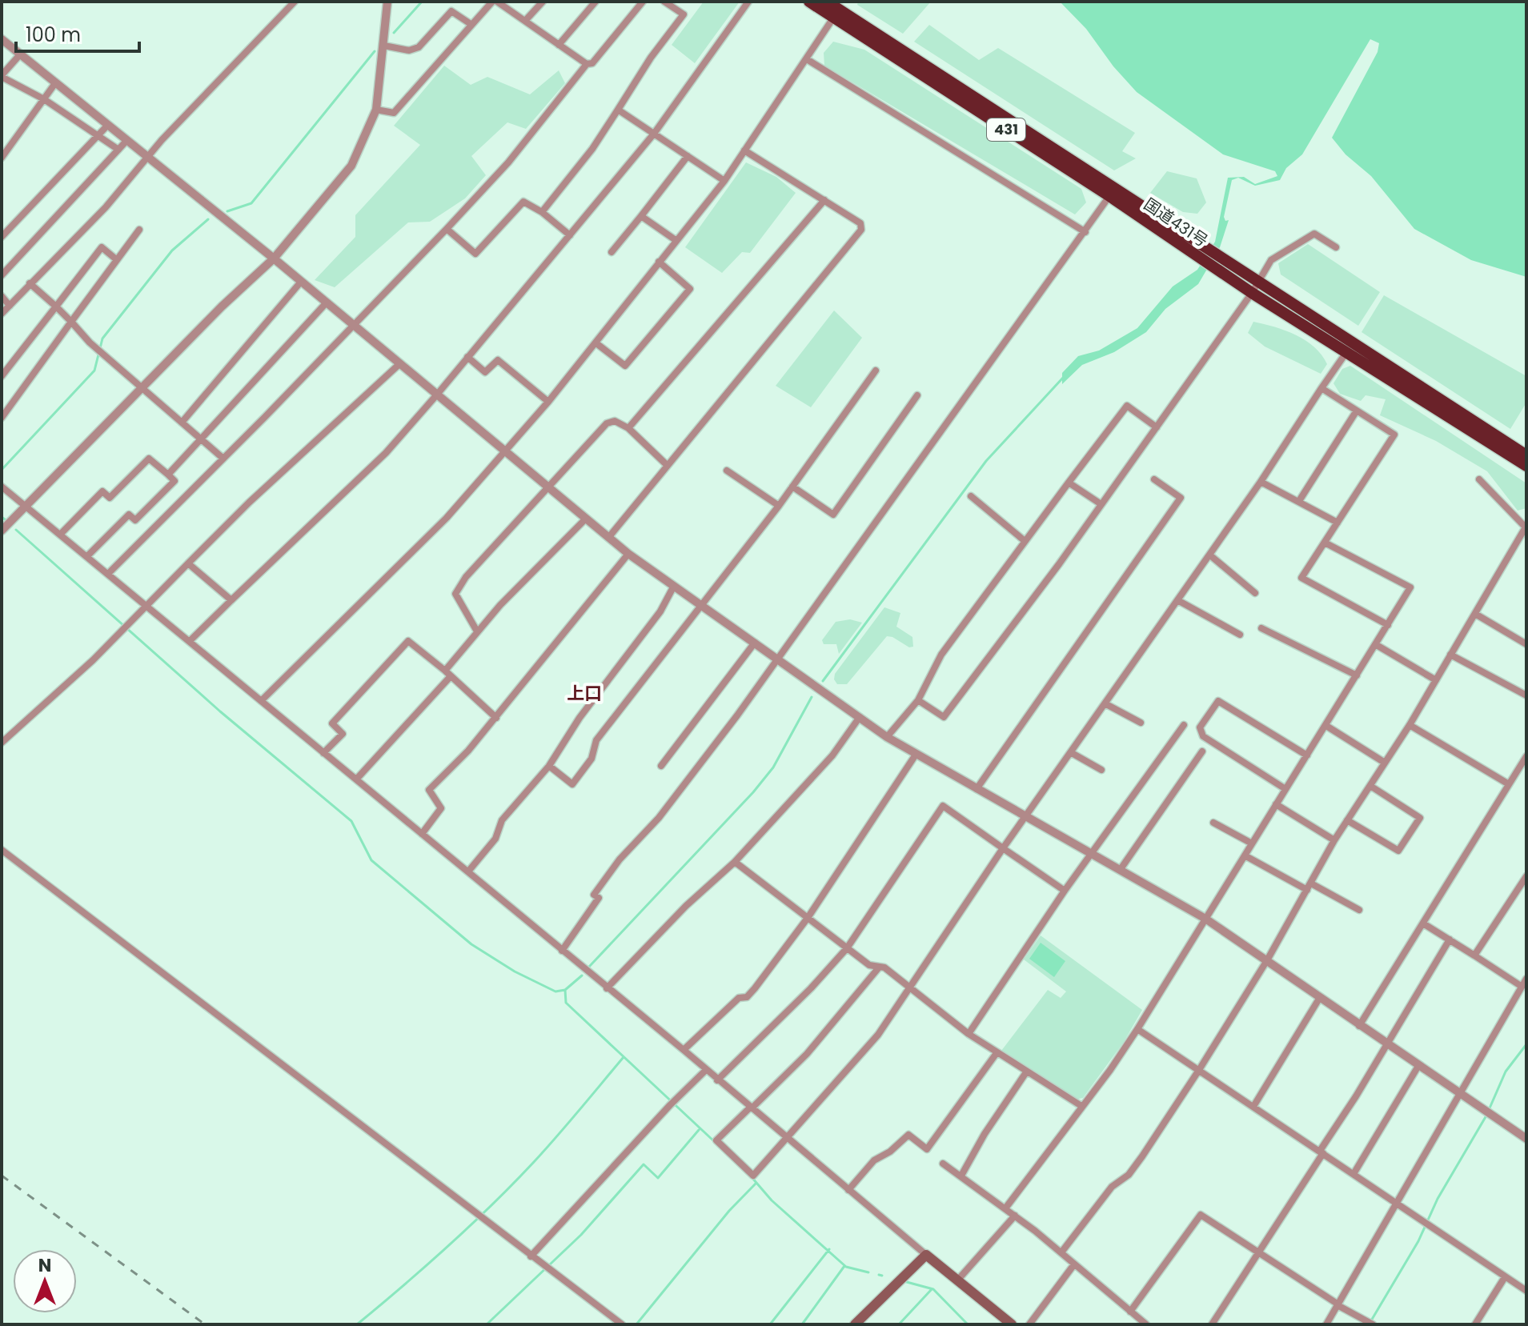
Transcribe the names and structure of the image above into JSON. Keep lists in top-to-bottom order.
{
  "streets": {
    "highway": ["431", "国道431号"]
  },
  "districts": ["上口"],
  "scale_bar": "100 m",
  "north": "top"
}
